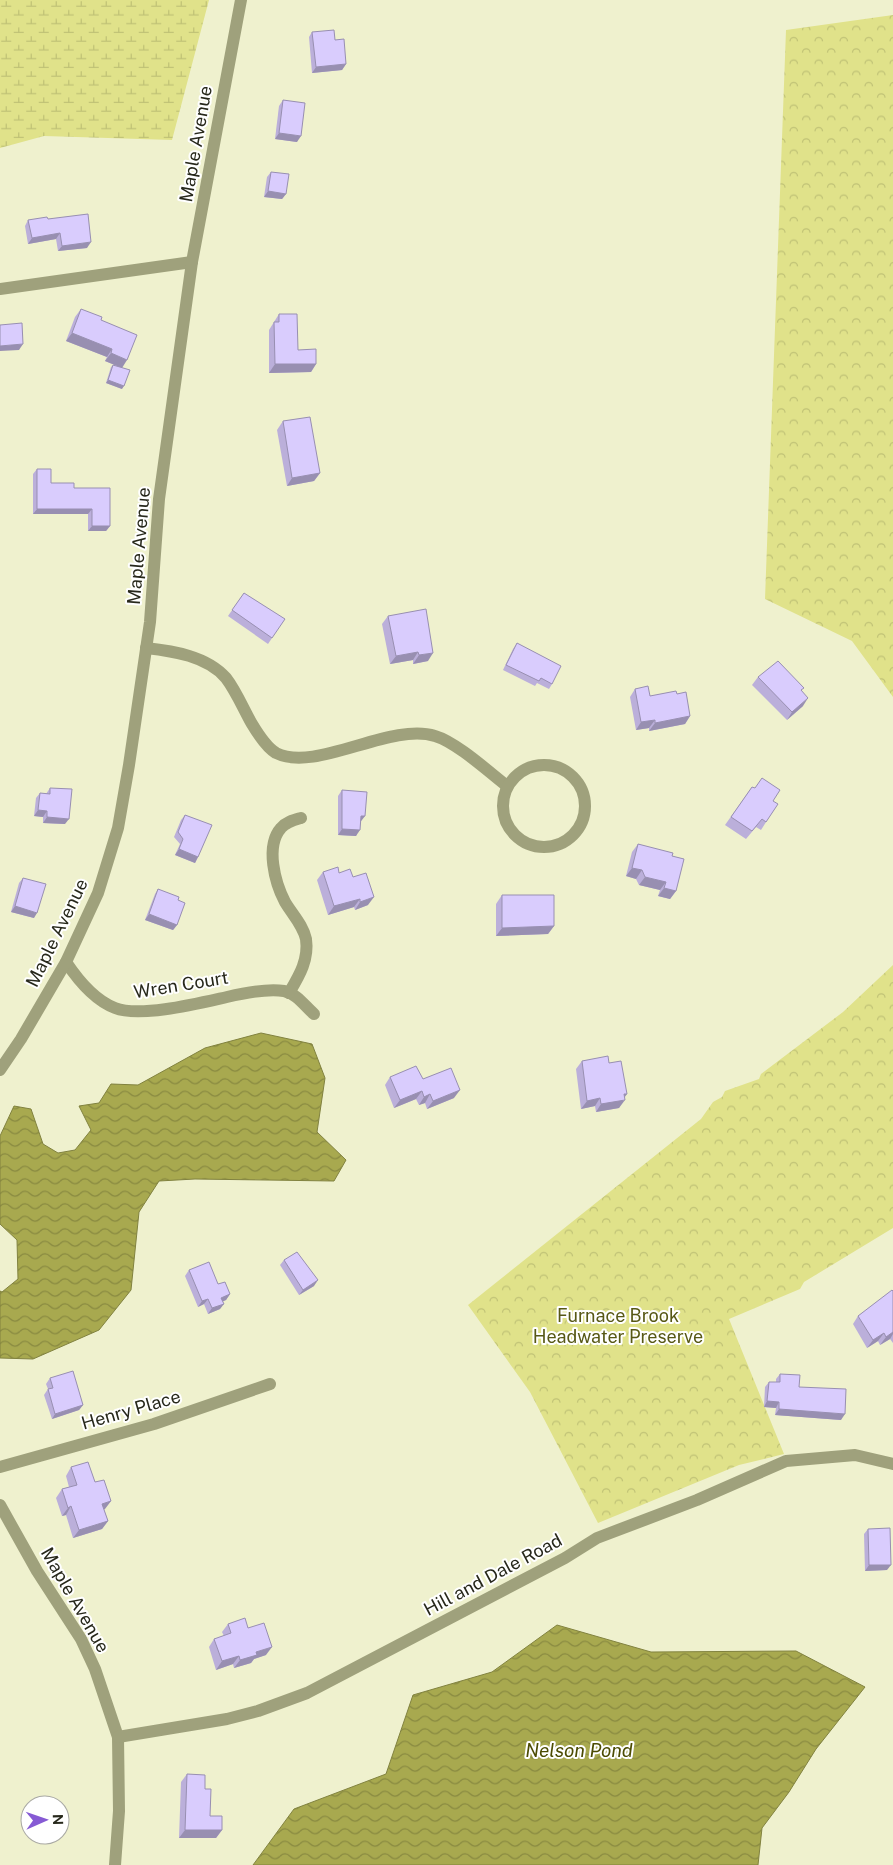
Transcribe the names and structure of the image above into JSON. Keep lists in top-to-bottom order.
{
  "streets": {
    "street": [
      "Maple Avenue",
      "Wren Court",
      "Henry Place",
      "Hill and Dale Road"
    ]
  },
  "crossings": [
    ["Maple Avenue", "Wren Court"],
    ["Maple Avenue", "Hill and Dale Road"]
  ],
  "water": ["Nelson Pond"],
  "parks": ["Furnace Brook Headwater Preserve"],
  "north": "right"
}
